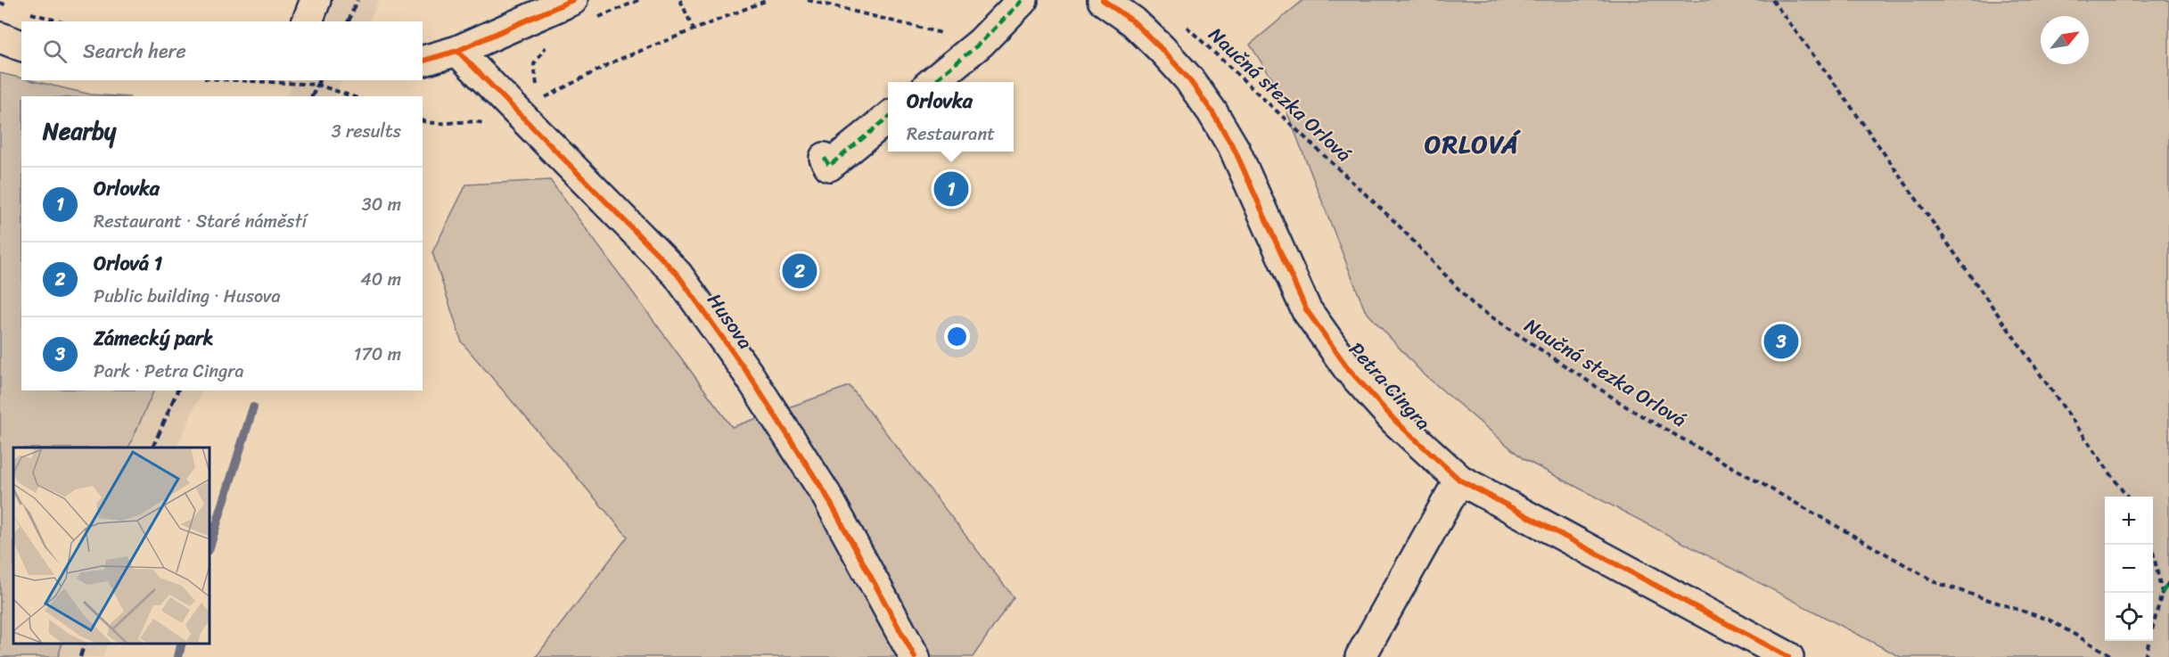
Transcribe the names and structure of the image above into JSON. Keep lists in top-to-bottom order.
{
  "streets": {
    "street": ["Husova", "Petra Cingra"],
    "path": ["Naučná stezka Orlová"]
  },
  "districts": ["ORLOVÁ"],
  "north": "top right",
  "page": {
    "search": "Search here",
    "popup": ["Orlovka", "Restaurant"],
    "heading": ["Nearby", "3 results"],
    "list": [
      {
        "mark": "1",
        "name": "Orlovka",
        "note": "Restaurant · Staré náměstí",
        "value": "30 m"
      },
      {
        "mark": "2",
        "name": "Orlová 1",
        "note": "Public building · Husova",
        "value": "40 m"
      },
      {
        "mark": "3",
        "name": "Zámecký park",
        "note": "Park · Petra Cingra",
        "value": "170 m"
      }
    ],
    "pins": ["1", "2", "3"],
    "map_buttons": ["+", "−"]
  }
}
